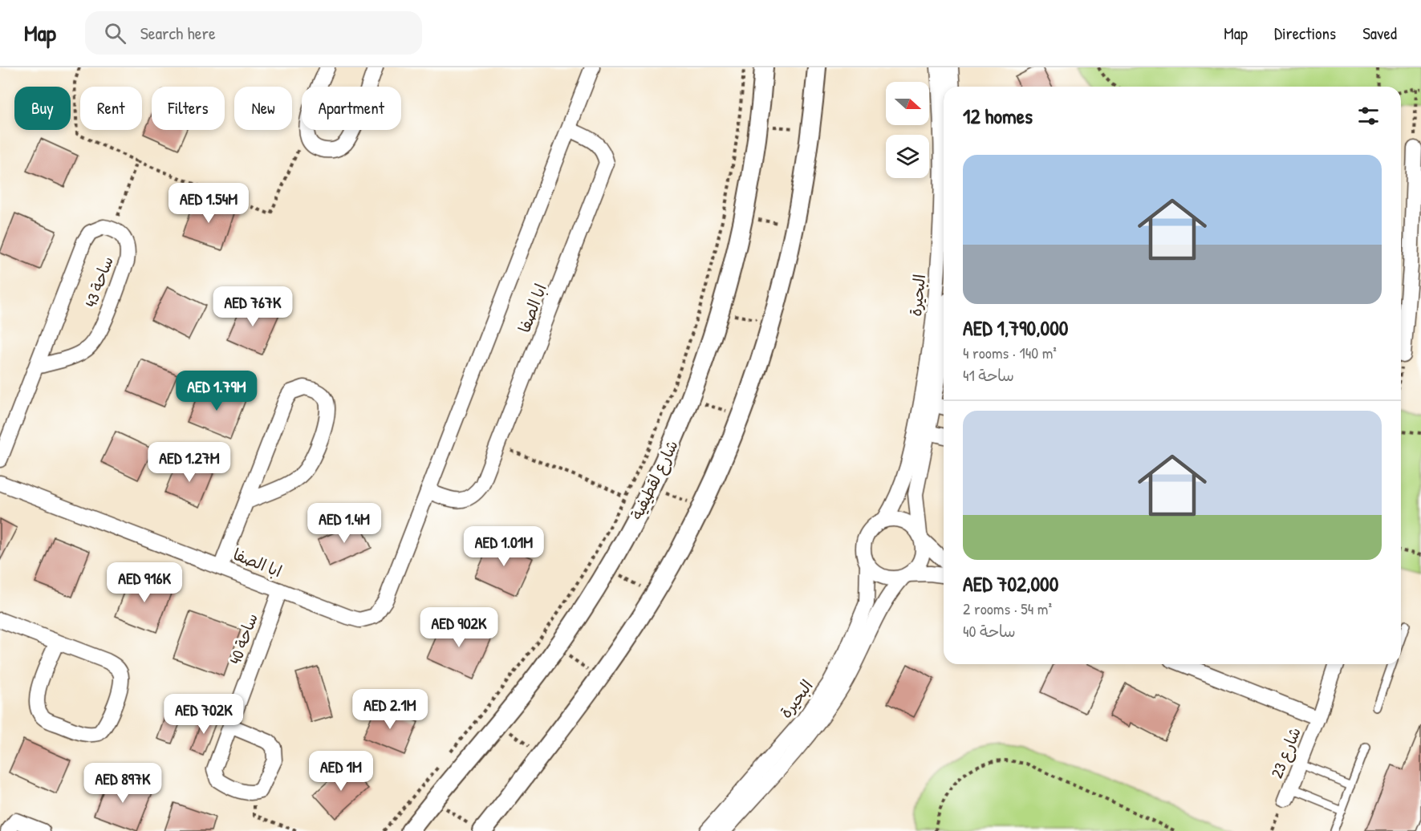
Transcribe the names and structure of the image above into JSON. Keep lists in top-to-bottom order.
{
  "streets": {
    "street": [
      "ساحة 43",
      "البحيرة",
      "ابا الصفا",
      "شارع لقطيفية",
      "ساحة 40",
      "شارع 23"
    ]
  },
  "crossings": [
    ["ابا الصفا", "ساحة 40"]
  ],
  "north": "right",
  "page": {
    "header": "Map",
    "search": "Search here",
    "nav": ["Map", "Directions", "Saved"],
    "chip": [
      "Buy",
      "Rent",
      "Filters",
      "New",
      "Apartment"
    ],
    "heading": "12 homes",
    "list": [
      {
        "name": "AED 1,790,000",
        "note": "4 rooms · 140 m² · ساحة 41"
      },
      {
        "name": "AED 702,000",
        "note": "2 rooms · 54 m² · ساحة 40"
      }
    ],
    "price": [
      "AED 1.54M",
      "AED 767K",
      "AED 1.79M",
      "AED 1.27M",
      "AED 1.4M",
      "AED 1.01M",
      "AED 916K",
      "AED 902K",
      "AED 2.1M",
      "AED 702K",
      "AED 1M",
      "AED 897K"
    ]
  }
}
